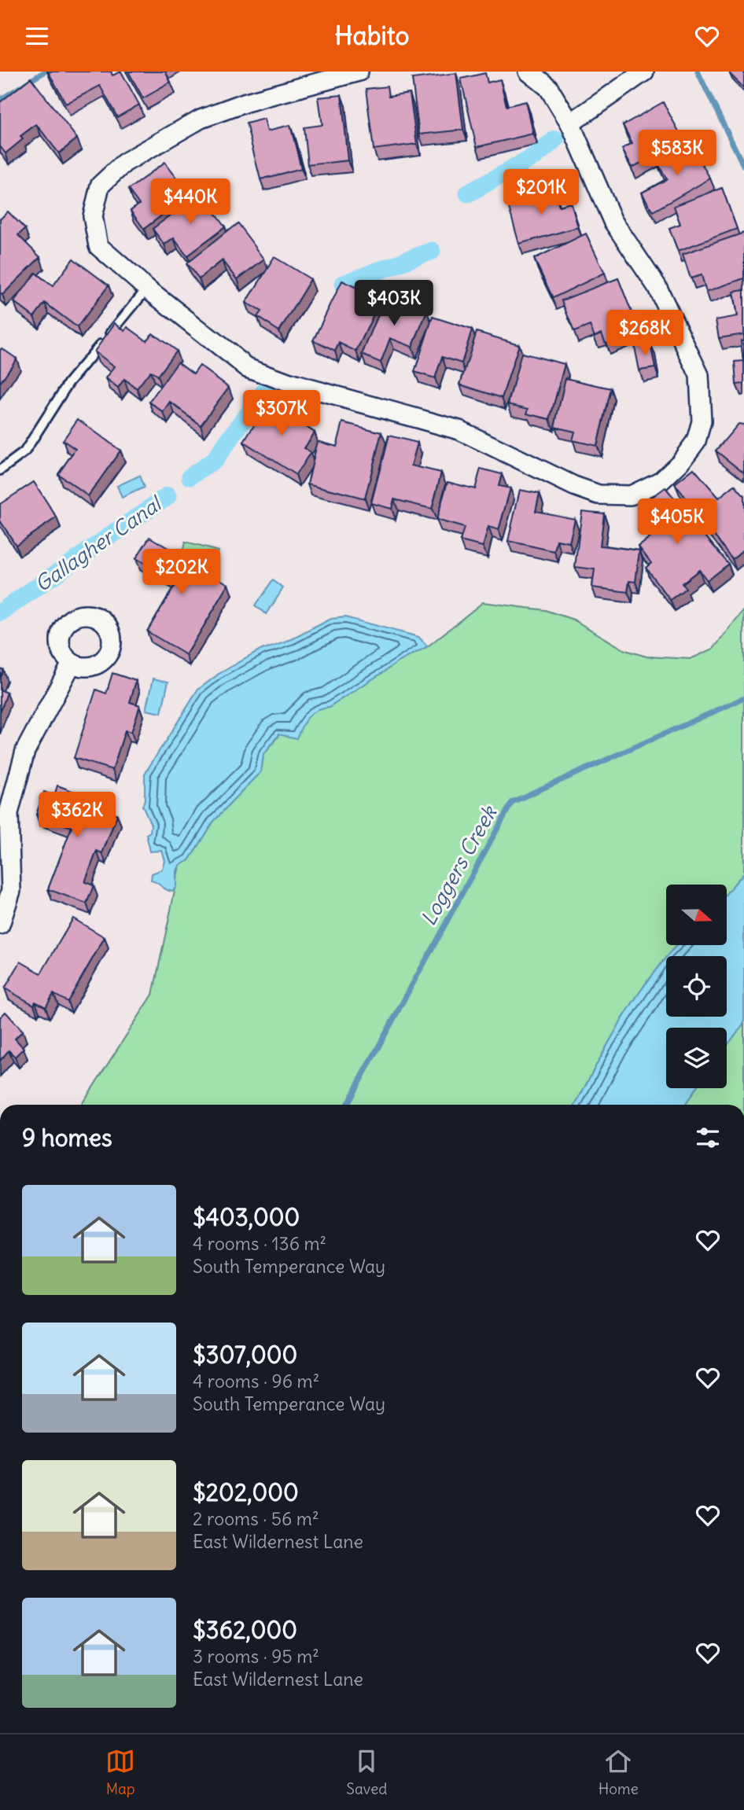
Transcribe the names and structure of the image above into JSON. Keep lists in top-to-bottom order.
{
  "water": ["Gallagher Canal", "Loggers Creek"],
  "north": "right",
  "page": {
    "header": "Habito",
    "price": [
      "$583K",
      "$201K",
      "$440K",
      "$403K",
      "$268K",
      "$307K",
      "$405K",
      "$202K",
      "$362K"
    ],
    "heading": "9 homes",
    "list": [
      {
        "name": "$403,000",
        "note": "4 rooms · 136 m² · South Temperance Way"
      },
      {
        "name": "$307,000",
        "note": "4 rooms · 96 m² · South Temperance Way"
      },
      {
        "name": "$202,000",
        "note": "2 rooms · 56 m² · East Wildernest Lane"
      },
      {
        "name": "$362,000",
        "note": "3 rooms · 95 m² · East Wildernest Lane"
      }
    ],
    "tabs": ["Map", "Saved", "Home"]
  }
}
